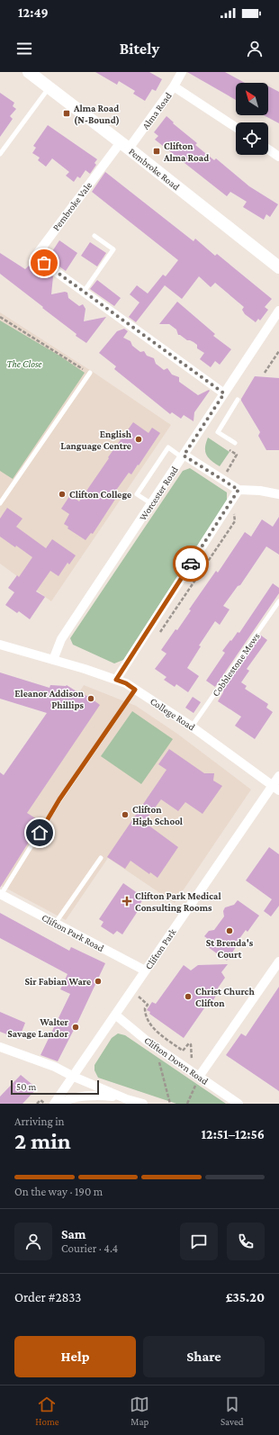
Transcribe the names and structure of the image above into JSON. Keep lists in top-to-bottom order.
{
  "streets": {
    "main road": ["Pembroke Road"],
    "street": [
      "Alma Road",
      "Pembroke Vale",
      "Worcester Road",
      "College Road",
      "Clifton Park Road",
      "Clifton Park",
      "Clifton Down Road"
    ],
    "lane": ["Cobblestone Mews"]
  },
  "crossings": [
    ["Alma Road", "Pembroke Road"],
    ["Alma Road", "Pembroke Vale"],
    ["Pembroke Road", "Pembroke Vale"],
    ["Pembroke Vale", "Worcester Road"],
    ["Worcester Road", "College Road"],
    ["Cobblestone Mews", "College Road"],
    ["College Road", "Clifton Park"],
    ["Clifton Park Road", "Clifton Park"],
    ["Clifton Park", "Clifton Down Road"]
  ],
  "parks": ["The Close"],
  "places": {
    "transit": ["Alma Road (N-Bound)", "Clifton Alma Road"],
    "other": [
      "English Language Centre",
      "Clifton College",
      "Eleanor Addison Phillips",
      "Clifton High School",
      "St Brenda's Court",
      "Sir Fabian Ware",
      "Christ Church Clifton",
      "Walter Savage Landor"
    ],
    "health": ["Clifton Park Medical Consulting Rooms"]
  },
  "scale_bar": "50 m",
  "north": "top left",
  "page": {
    "status": "12:49",
    "header": "Bitely",
    "scale": "50 m",
    "heading": ["2 min", "Arriving in", "12:51–12:56"],
    "panel": [
      "Sam",
      "Courier · 4.4",
      "Order #2833",
      "£35.20"
    ],
    "bar": "On the way · 190 m",
    "buttons": ["Help", "Share"],
    "tabs": ["Home", "Map", "Saved"]
  }
}
